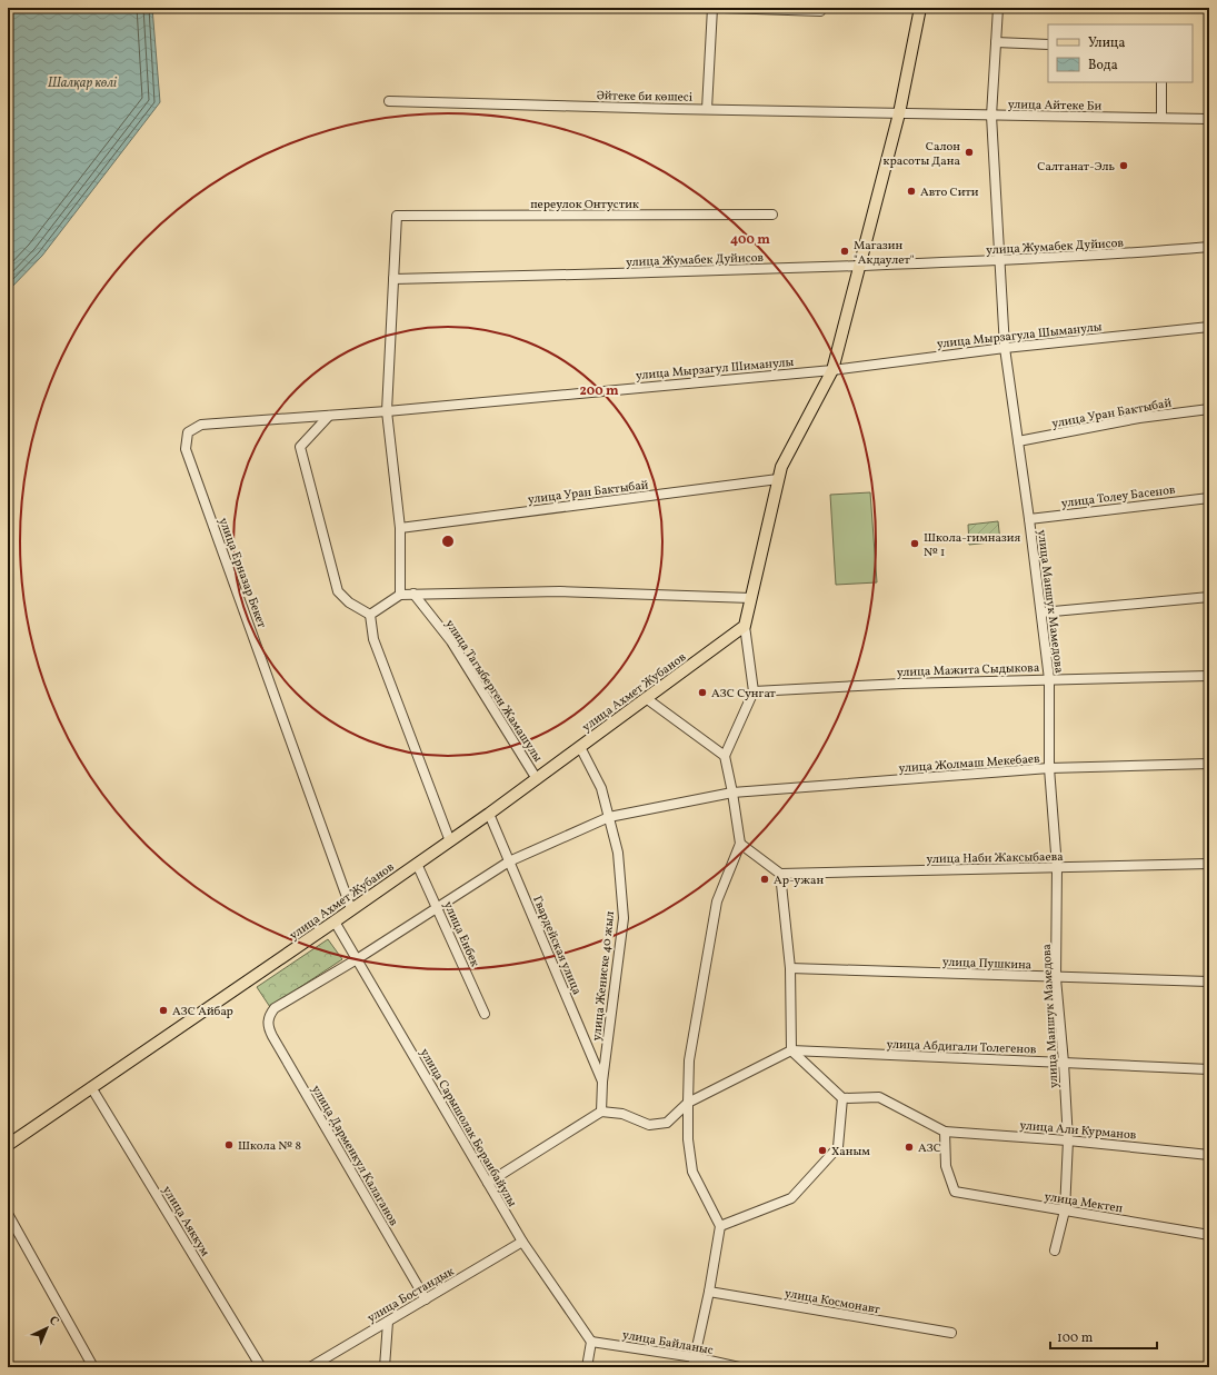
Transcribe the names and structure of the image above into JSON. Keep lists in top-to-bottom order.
{
  "streets": {
    "main road": ["улица Ахмет Жубанов"],
    "street": [
      "Әйтеке би көшесі",
      "улица Айтеке Би",
      "переулок Онтустик",
      "улица Жумабек Дуйисов",
      "улица Мырзагула Шыманулы",
      "улица Мырзагул Шиманулы",
      "улица Уран Бактыбай",
      "улица Толеу Басенов",
      "улица Ерназар Бекет",
      "улица Маншук Мамедова",
      "улица Мажита Сыдыкова",
      "улица Тагыберген Жамашулы",
      "улица Жолмаш Мекебаев",
      "улица Наби Жаксыбаева",
      "улица Енбек",
      "Гвардейская улица",
      "улица Пушкина",
      "улица Жениске 40 жыл",
      "улица Абдигали Толегенов",
      "улица Сарышолак Боранбайулы",
      "улица Али Курманов",
      "улица Дарменкул Калаганов",
      "улица Мектеп",
      "улица Аяккум",
      "улица Бостандык",
      "улица Космонавт",
      "улица Байланыс"
    ]
  },
  "crossings": [
    ["Әйтеке би көшесі", "улица Айтеке Би"],
    ["улица Айтеке Би", "улица Маншук Мамедова"],
    ["переулок Онтустик", "улица Жумабек Дуйисов"],
    ["улица Жумабек Дуйисов", "улица Маншук Мамедова"],
    ["улица Мырзагула Шыманулы", "улица Мырзагул Шиманулы"],
    ["улица Мырзагула Шыманулы", "улица Маншук Мамедова"],
    ["улица Мырзагул Шиманулы", "улица Ерназар Бекет"],
    ["улица Уран Бактыбай", "улица Маншук Мамедова"],
    ["улица Толеу Басенов", "улица Маншук Мамедова"],
    ["улица Ерназар Бекет", "улица Ахмет Жубанов"],
    ["улица Маншук Мамедова", "улица Мажита Сыдыкова"],
    ["улица Маншук Мамедова", "улица Жолмаш Мекебаев"],
    ["улица Маншук Мамедова", "улица Наби Жаксыбаева"],
    ["улица Маншук Мамедова", "улица Пушкина"],
    ["улица Маншук Мамедова", "улица Абдигали Толегенов"],
    ["улица Маншук Мамедова", "улица Али Курманов"],
    ["улица Маншук Мамедова", "улица Мектеп"],
    ["улица Тагыберген Жамашулы", "улица Ахмет Жубанов"],
    ["улица Ахмет Жубанов", "улица Енбек"],
    ["улица Ахмет Жубанов", "Гвардейская улица"],
    ["улица Ахмет Жубанов", "улица Жениске 40 жыл"],
    ["улица Ахмет Жубанов", "улица Сарышолак Боранбайулы"],
    ["улица Ахмет Жубанов", "улица Аяккум"],
    ["улица Жолмаш Мекебаев", "улица Енбек"],
    ["улица Жолмаш Мекебаев", "Гвардейская улица"],
    ["улица Жолмаш Мекебаев", "улица Жениске 40 жыл"],
    ["улица Жолмаш Мекебаев", "улица Сарышолак Боранбайулы"],
    ["улица Жолмаш Мекебаев", "улица Дарменкул Калаганов"],
    ["Гвардейская улица", "улица Жениске 40 жыл"],
    ["улица Сарышолак Боранбайулы", "улица Бостандык"],
    ["улица Сарышолак Боранбайулы", "улица Байланыс"],
    ["улица Али Курманов", "улица Мектеп"],
    ["улица Дарменкул Калаганов", "улица Бостандык"]
  ],
  "water": ["Шалқар көлі"],
  "places": [
    "Салон красоты Дана",
    "Салтанат-Эль",
    "Авто Сити",
    "Магазин \"Акдаулет\"",
    "Школа-гимназия № 1",
    "АЗС Сунгат",
    "Ар-ужан",
    "АЗС Айбар",
    "Школа № 8",
    "АЗС",
    "Ханым"
  ],
  "legend": ["Улица", "Вода"],
  "scale_bar": "100 m",
  "north": "top right",
  "rings": ["400 m", "200 m"]
}
